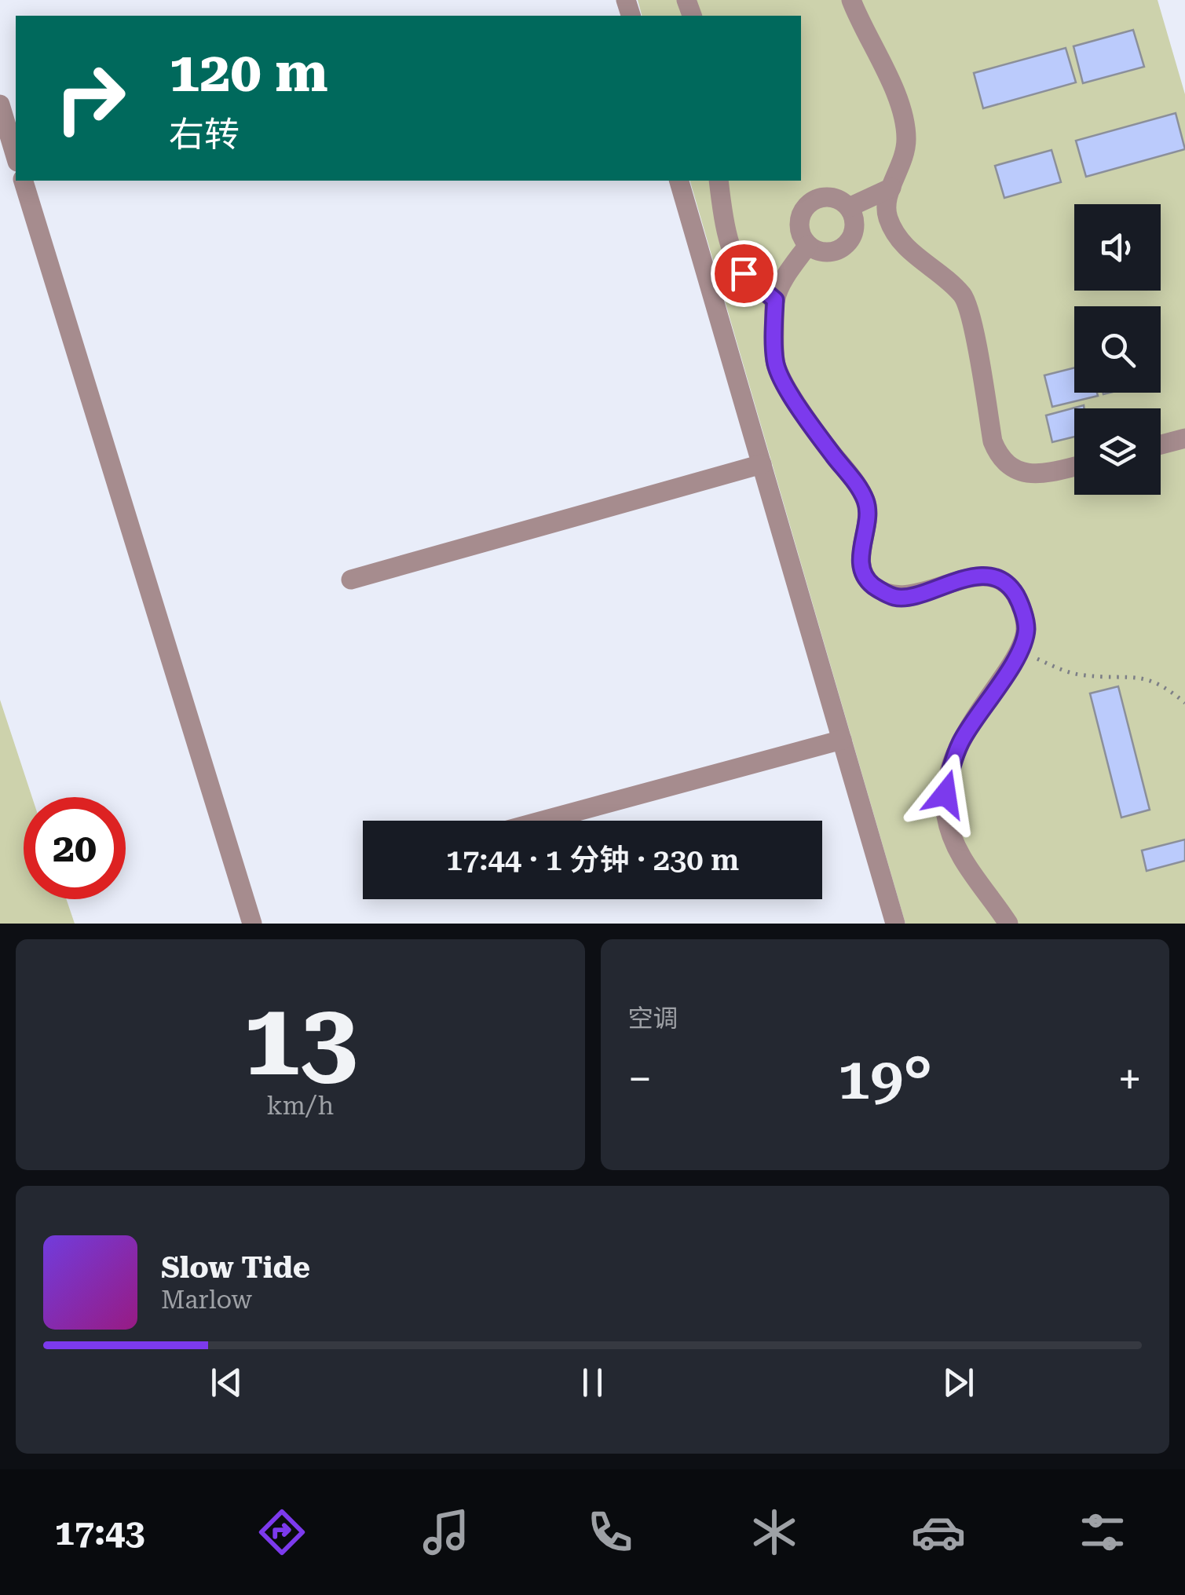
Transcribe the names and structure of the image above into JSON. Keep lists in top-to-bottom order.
{
  "page": {
    "turn": ["120 m", "右转"],
    "limit": "20",
    "trip": "17:44 · 1 分钟 · 230 m",
    "tile": [
      ["13", "km/h"],
      "空调"
    ],
    "heat": ["−", "19°", "+"],
    "song": ["Slow Tide", "Marlow"],
    "tabs": "17:43"
  }
}
